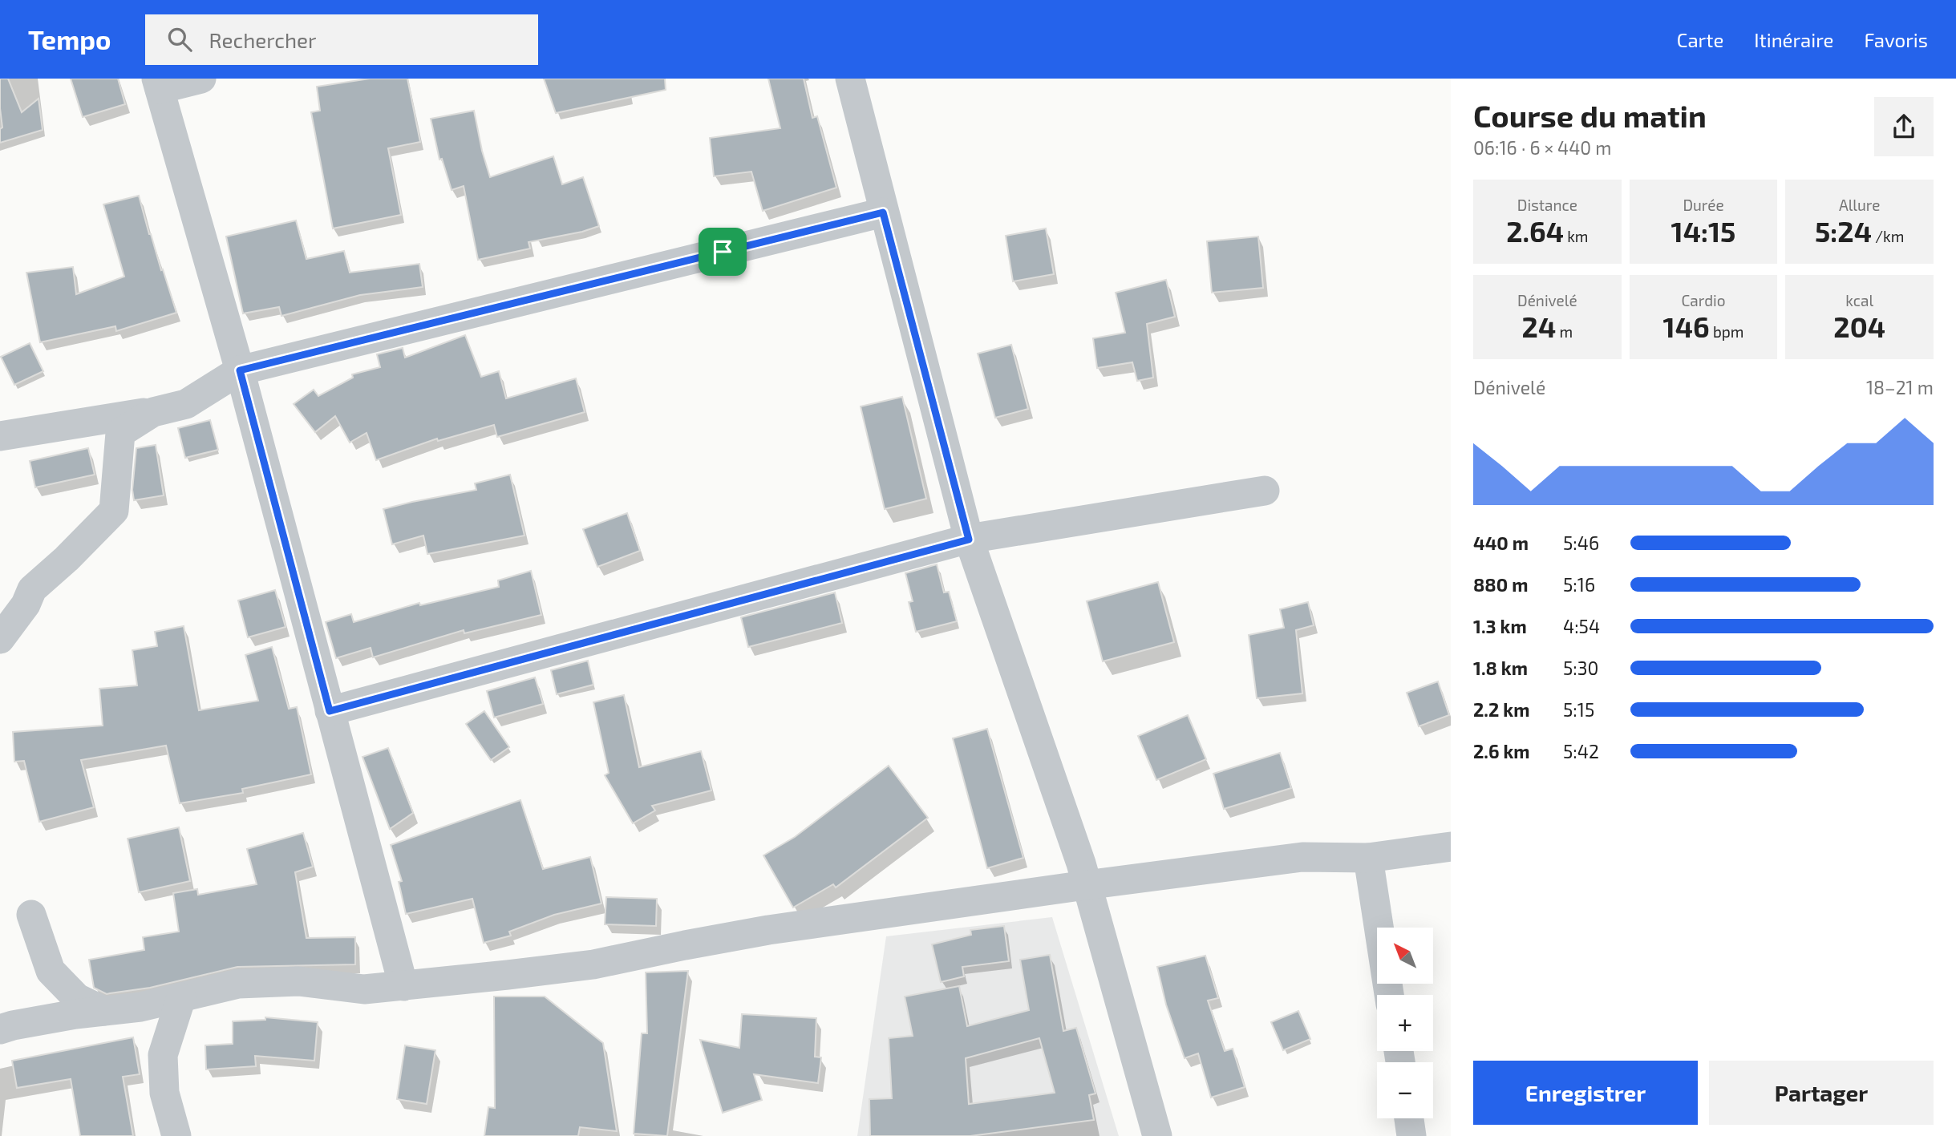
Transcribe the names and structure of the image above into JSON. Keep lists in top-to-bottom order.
{
  "north": "top left",
  "page": {
    "header": "Tempo",
    "search": "Rechercher",
    "nav": ["Carte", "Itinéraire", "Favoris"],
    "heading": ["Course du matin", "06:16 · 6 × 440 m"],
    "stats": [
      ["Distance", "2.64 km"],
      ["Durée", "14:15"],
      ["Allure", "5:24 /km"],
      ["Dénivelé", "24 m"],
      ["Cardio", "146 bpm"],
      ["kcal", "204"]
    ],
    "chart": ["Dénivelé", "18–21 m"],
    "list": [
      {
        "name": "440 m",
        "note": "5:46"
      },
      {
        "name": "880 m",
        "note": "5:16"
      },
      {
        "name": "1.3 km",
        "note": "4:54"
      },
      {
        "name": "1.8 km",
        "note": "5:30"
      },
      {
        "name": "2.2 km",
        "note": "5:15"
      },
      {
        "name": "2.6 km",
        "note": "5:42"
      }
    ],
    "map_buttons": ["+", "−"],
    "buttons": ["Enregistrer", "Partager"]
  }
}
